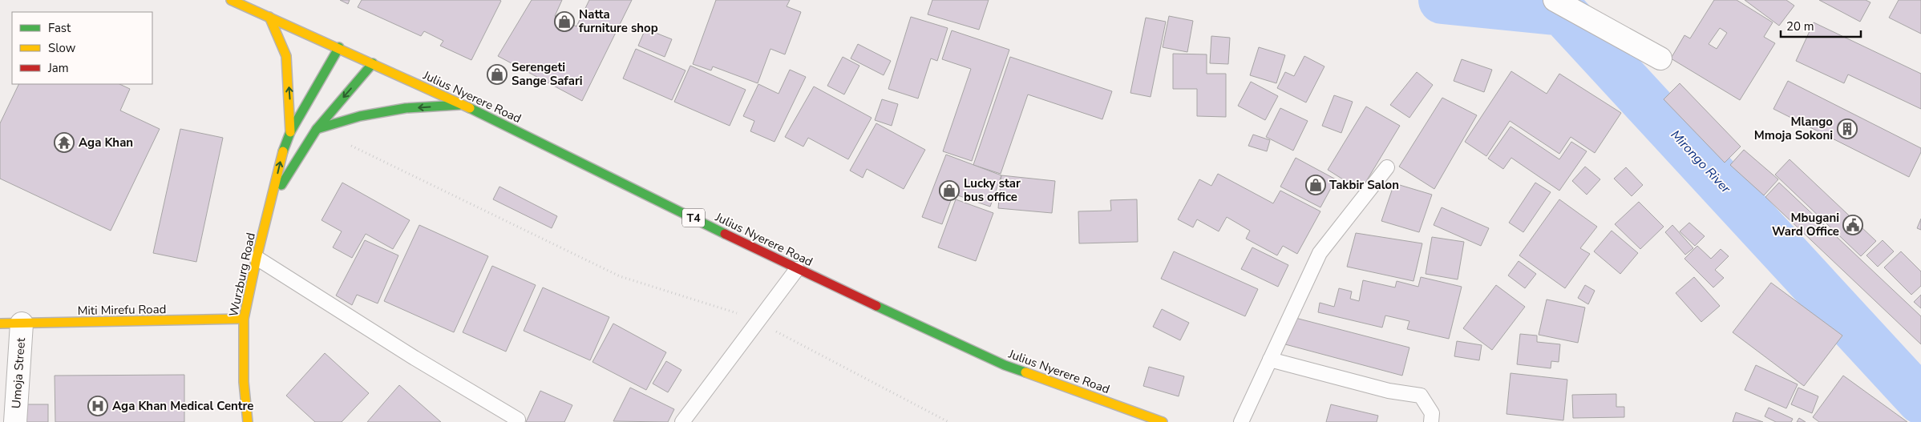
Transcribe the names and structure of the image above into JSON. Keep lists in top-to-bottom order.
{
  "streets": {
    "main road": [
      "Julius Nyerere Road",
      "T4",
      "Wurzburg Road",
      "Miti Mirefu Road"
    ],
    "street": ["Umoja Street"]
  },
  "crossings": [
    ["Julius Nyerere Road", "Wurzburg Road"],
    ["Wurzburg Road", "Miti Mirefu Road"],
    ["Miti Mirefu Road", "Umoja Street"]
  ],
  "water": ["Mirongo River"],
  "places": {
    "shop": [
      "Natta furniture shop",
      "Serengeti Sange Safari",
      "Takbir Salon",
      "Lucky star bus office"
    ],
    "building": ["Mlango Mmoja Sokoni"],
    "temple": ["Aga Khan"],
    "public building": ["Mbugani Ward Office"],
    "hospital": ["Aga Khan Medical Centre"]
  },
  "legend": ["Fast", "Slow", "Jam"],
  "scale_bar": "20 m"
}
